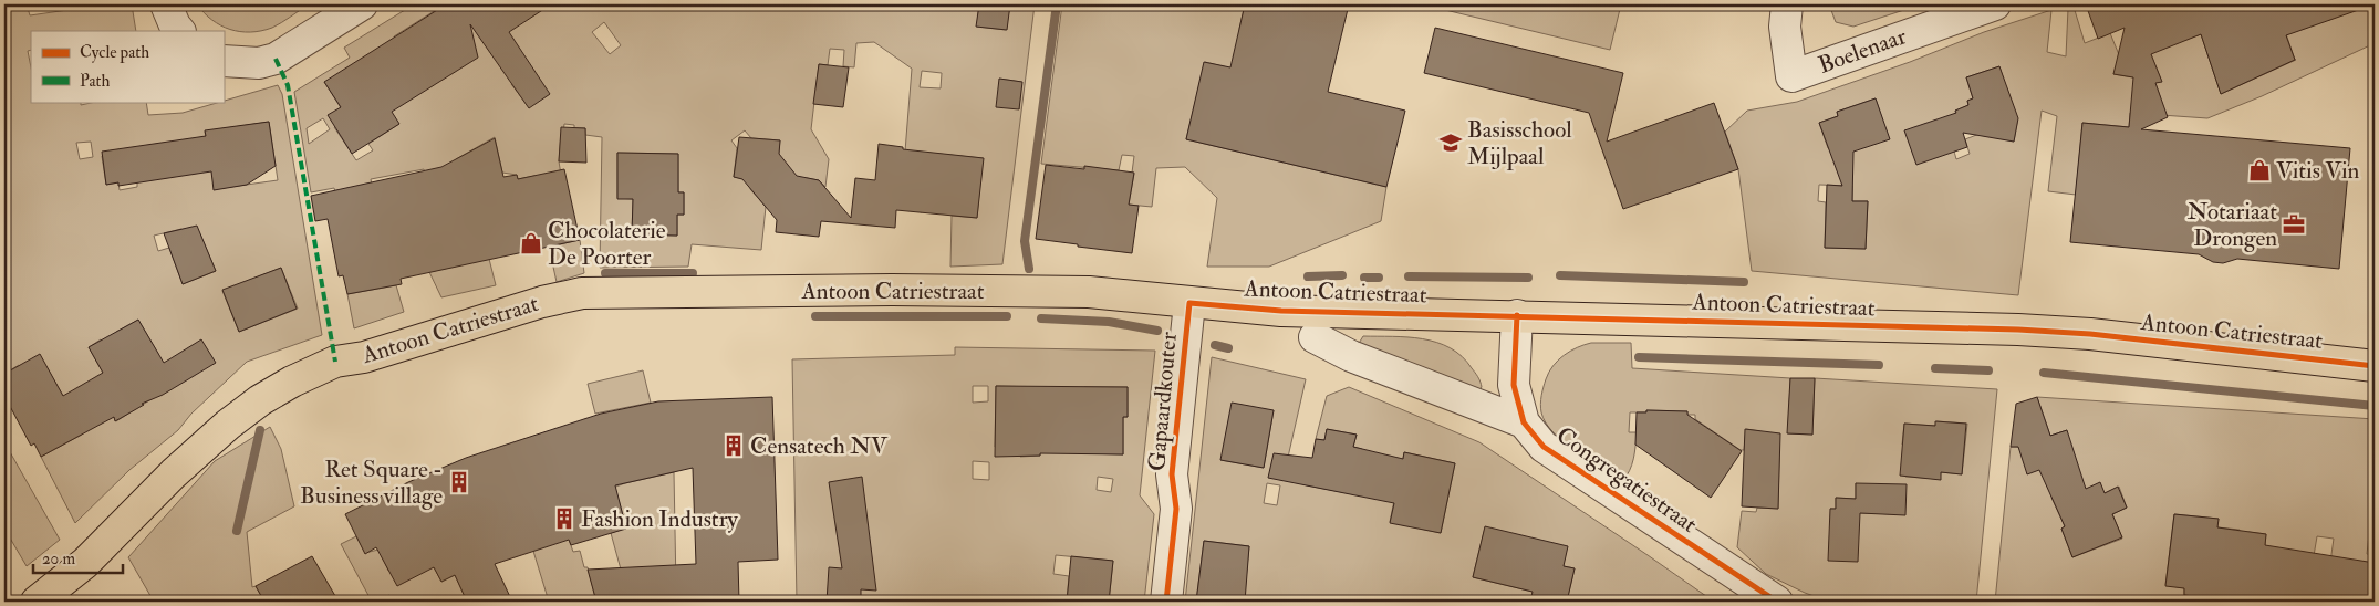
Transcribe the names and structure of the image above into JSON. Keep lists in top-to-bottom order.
{
  "streets": {
    "main road": ["Antoon Catriestraat"],
    "street": ["Boelenaar", "Gapaardkouter", "Congregatiestraat"]
  },
  "crossings": [
    ["Antoon Catriestraat", "Gapaardkouter"],
    ["Antoon Catriestraat", "Congregatiestraat"]
  ],
  "places": {
    "school or university": ["Basisschool Mijlpaal"],
    "shop": ["Vitis Vin", "Chocolaterie De Poorter"],
    "office": ["Notariaat Drongen"],
    "building": ["Censatech NV", "Ret Square - Business village", "Fashion Industry"]
  },
  "legend": ["Cycle path", "Path"],
  "scale_bar": "20 m"
}
